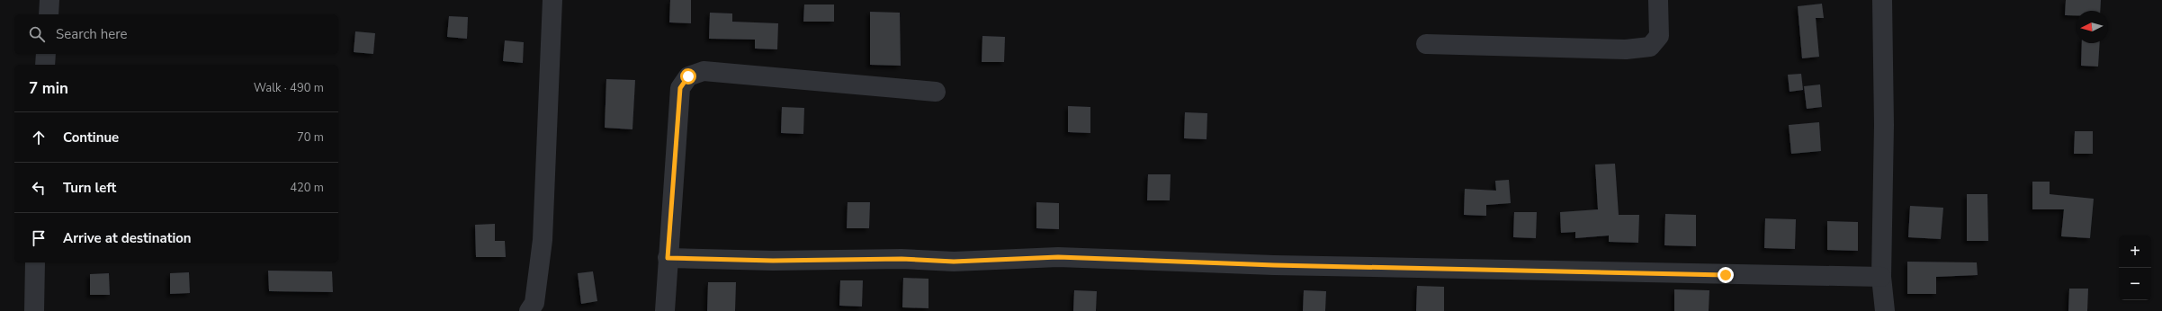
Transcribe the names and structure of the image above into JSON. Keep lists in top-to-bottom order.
{
  "north": "left",
  "page": {
    "search": "Search here",
    "heading": ["7 min", "Walk · 490 m"],
    "list": [
      ["Continue", "70 m"],
      ["Turn left", "420 m"],
      "Arrive at destination"
    ],
    "map_buttons": ["+", "−"]
  }
}
